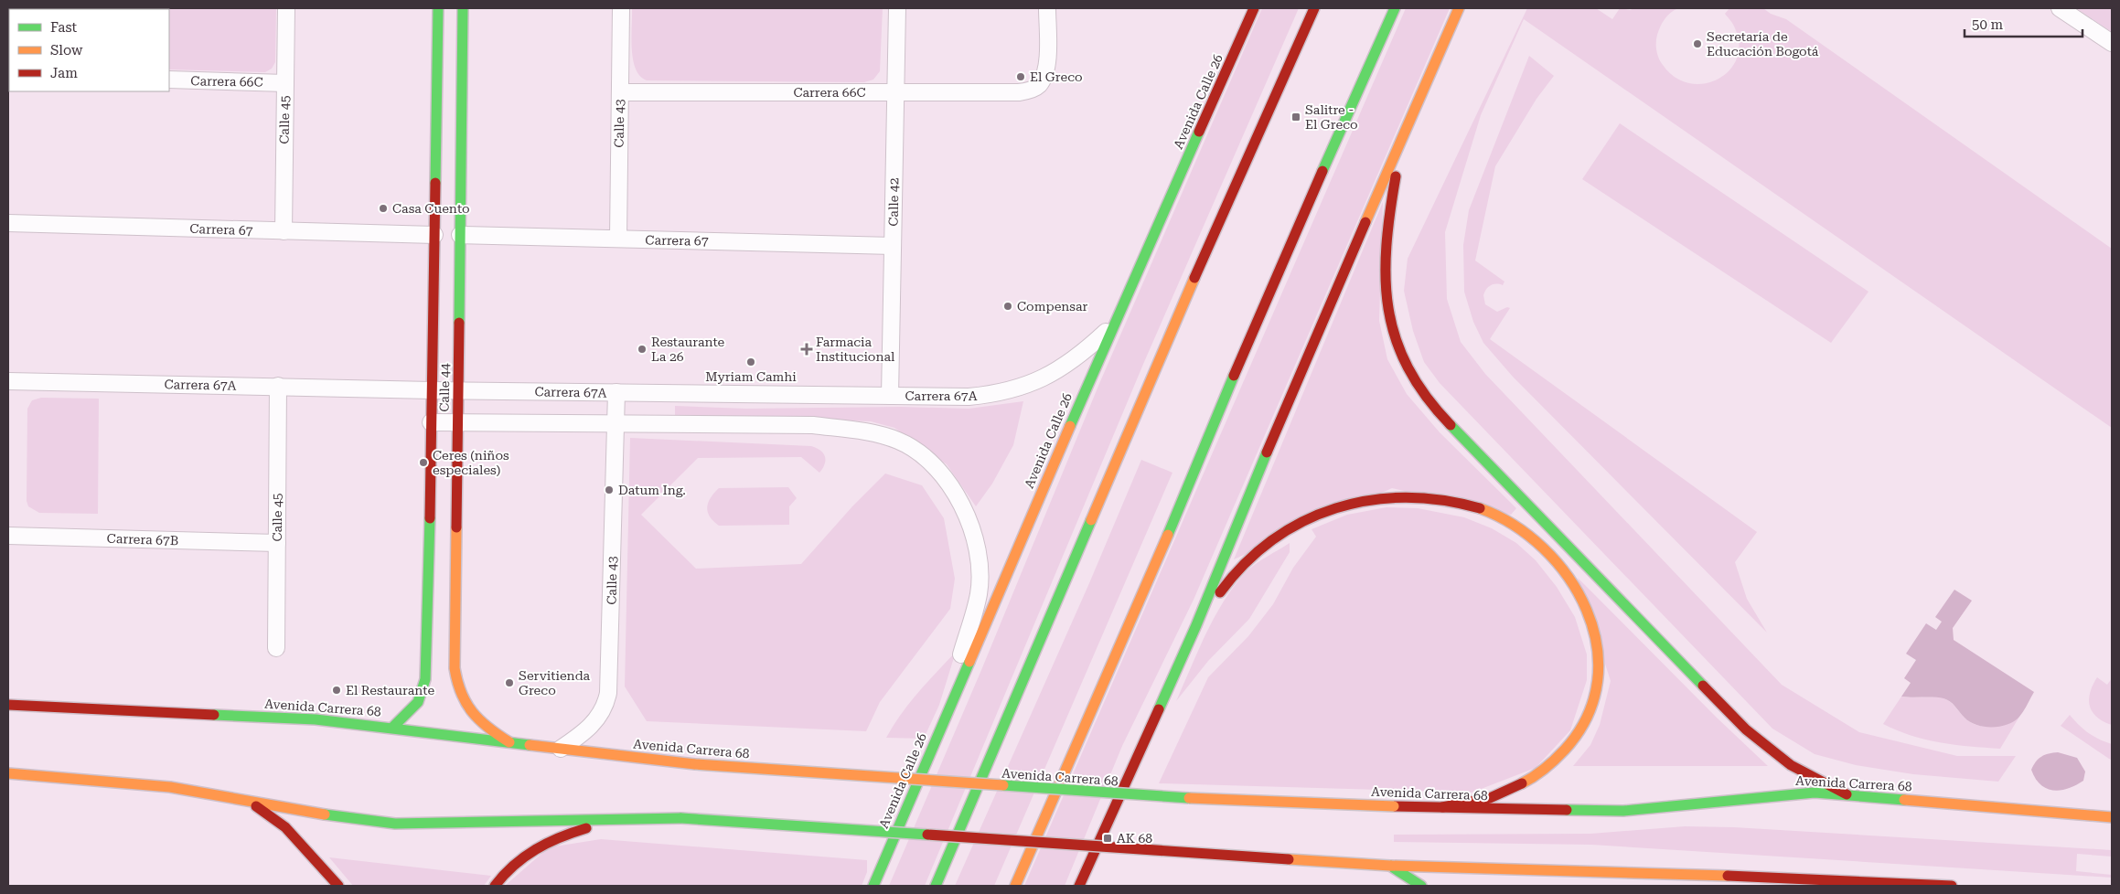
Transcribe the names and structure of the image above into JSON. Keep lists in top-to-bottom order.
{
  "streets": {
    "main road": ["Avenida Calle 26", "Calle 44", "Avenida Carrera 68"],
    "street": [
      "Carrera 66C",
      "Calle 45",
      "Calle 43",
      "Calle 42",
      "Carrera 67",
      "Carrera 67A",
      "Carrera 67B"
    ]
  },
  "crossings": [
    ["Carrera 66C", "Calle 45"],
    ["Carrera 66C", "Calle 43"],
    ["Carrera 66C", "Calle 42"],
    ["Avenida Calle 26", "Carrera 67A"],
    ["Calle 45", "Carrera 67"],
    ["Calle 45", "Carrera 67A"],
    ["Calle 45", "Carrera 67B"],
    ["Calle 43", "Carrera 67"],
    ["Calle 43", "Carrera 67A"],
    ["Calle 43", "Avenida Carrera 68"],
    ["Calle 42", "Carrera 67"],
    ["Calle 42", "Carrera 67A"],
    ["Carrera 67", "Calle 44"],
    ["Carrera 67A", "Calle 44"],
    ["Calle 44", "Avenida Carrera 68"]
  ],
  "places": {
    "other": [
      "Secretaría de Educación Bogotá",
      "El Greco",
      "Casa Cuento",
      "Compensar",
      "Restaurante La 26",
      "Myriam Camhi",
      "Ceres (niños especiales)",
      "Datum Ing.",
      "Servitienda Greco",
      "El Restaurante"
    ],
    "transit": ["Salitre - El Greco", "AK 68"],
    "health": ["Farmacia Institucional"]
  },
  "legend": ["Fast", "Slow", "Jam"],
  "scale_bar": "50 m"
}
